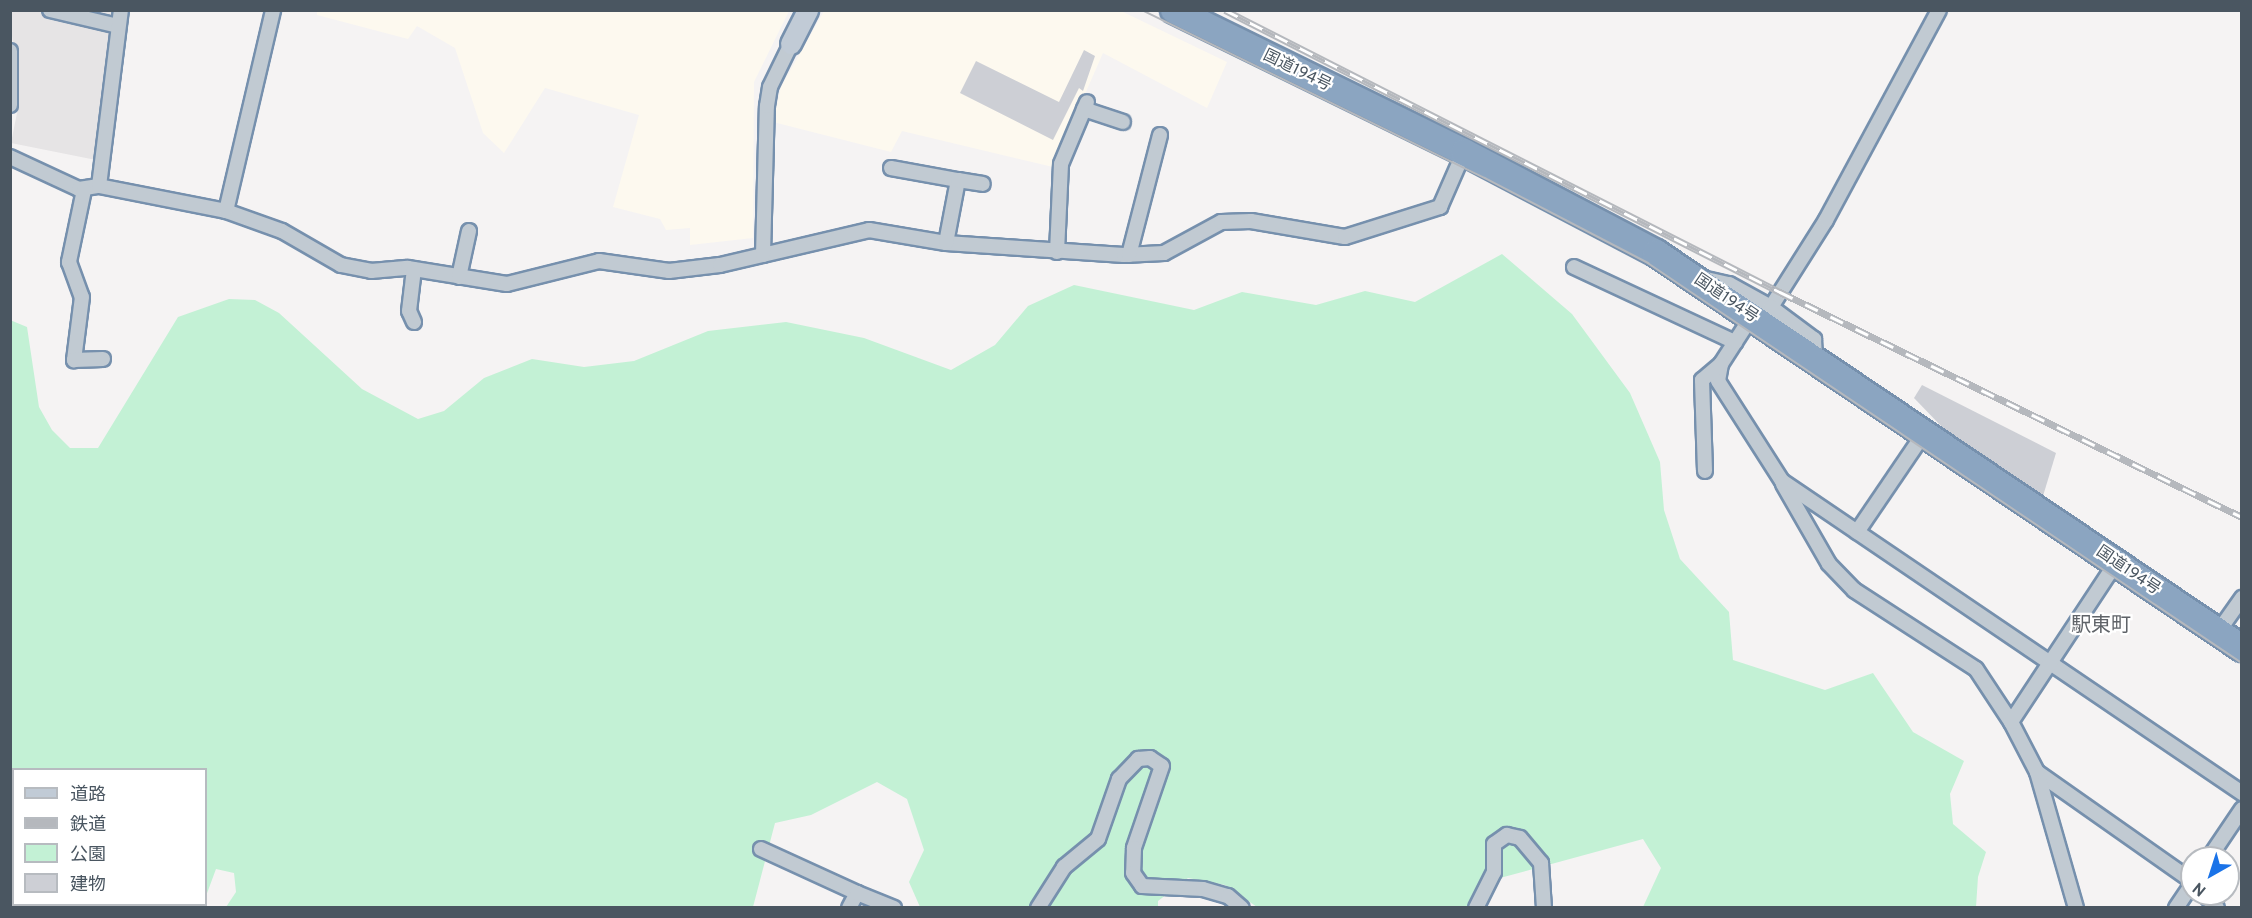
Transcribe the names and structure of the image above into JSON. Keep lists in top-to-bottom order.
{
  "streets": {
    "highway": ["国道194号"]
  },
  "districts": ["駅東町"],
  "legend": [
    "道路",
    "鉄道",
    "公園",
    "建物"
  ],
  "north": "bottom left"
}
